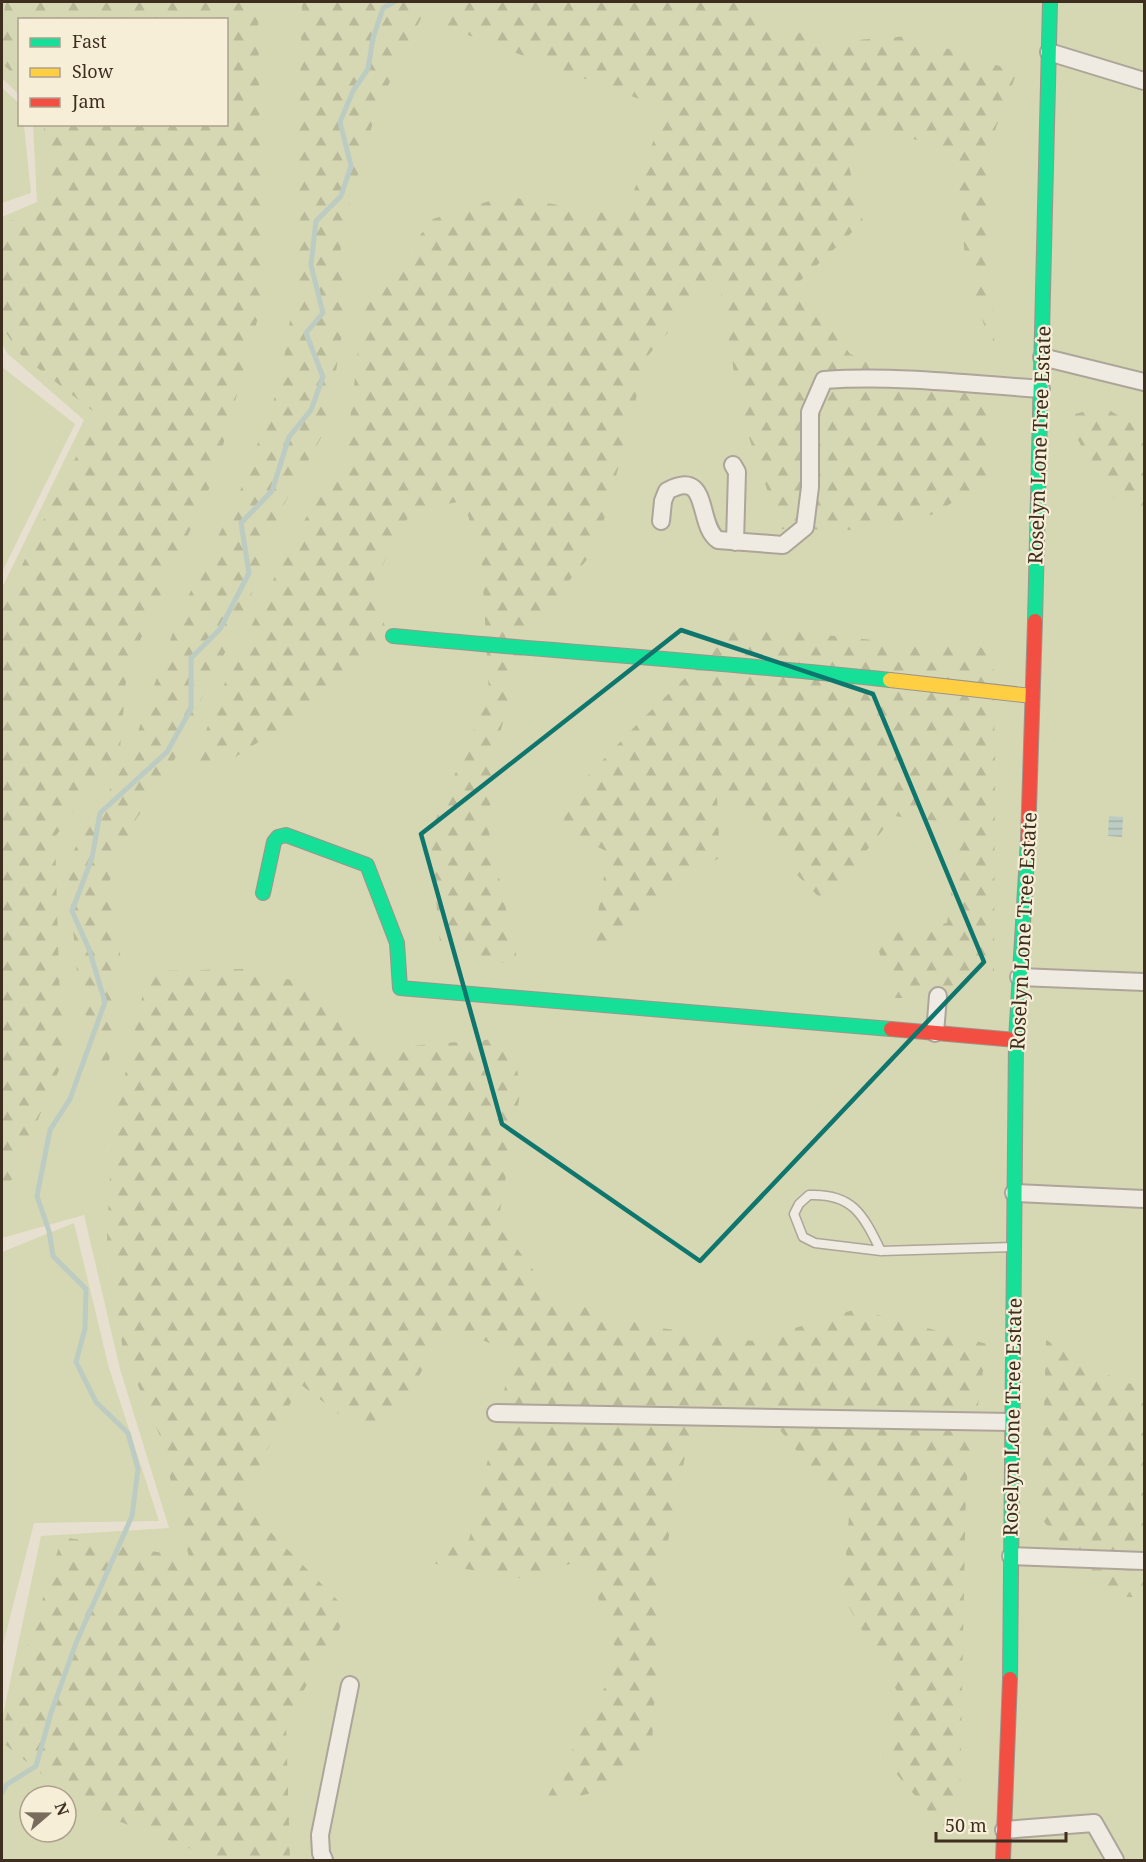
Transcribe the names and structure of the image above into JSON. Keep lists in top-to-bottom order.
{
  "streets": {
    "street": ["Roselyn Lone Tree Estate"]
  },
  "legend": ["Fast", "Slow", "Jam"],
  "scale_bar": "50 m",
  "north": "right"
}
